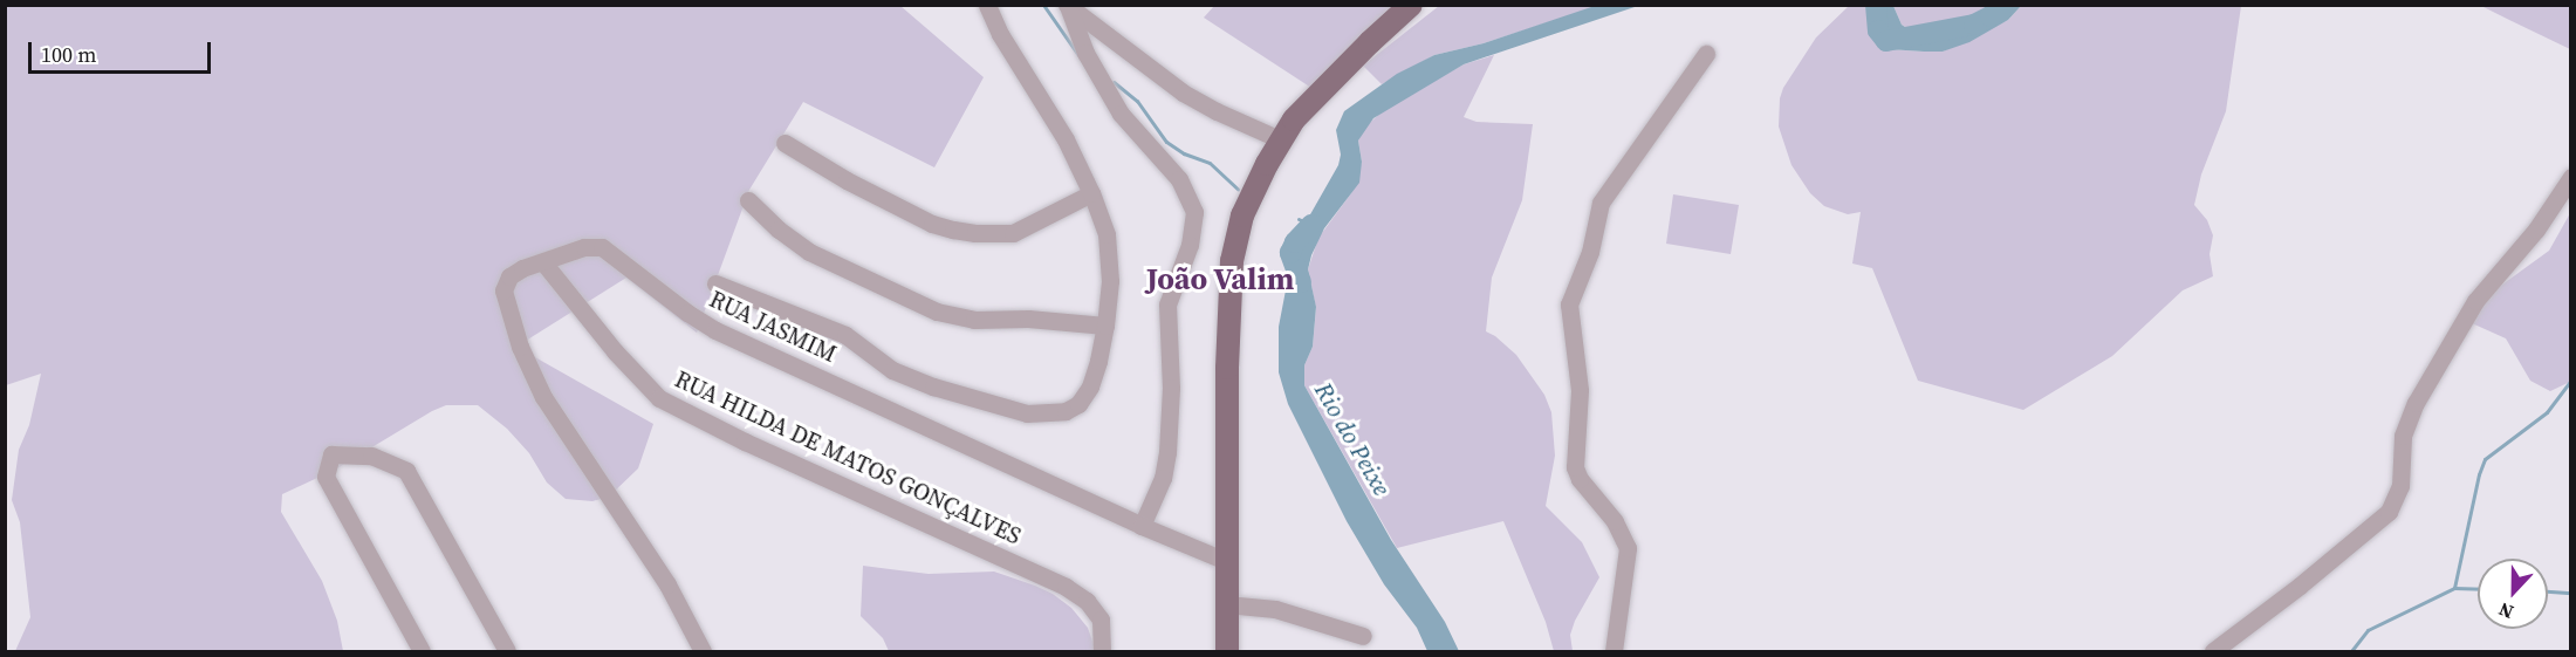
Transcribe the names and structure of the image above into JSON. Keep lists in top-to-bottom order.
{
  "streets": {
    "street": ["RUA JASMIM", "RUA HILDA DE MATOS GONÇALVES"]
  },
  "crossings": [
    ["RUA JASMIM", "RUA HILDA DE MATOS GONÇALVES"]
  ],
  "districts": ["João Valim"],
  "water": ["Rio do Peixe"],
  "scale_bar": "100 m",
  "north": "bottom"
}
